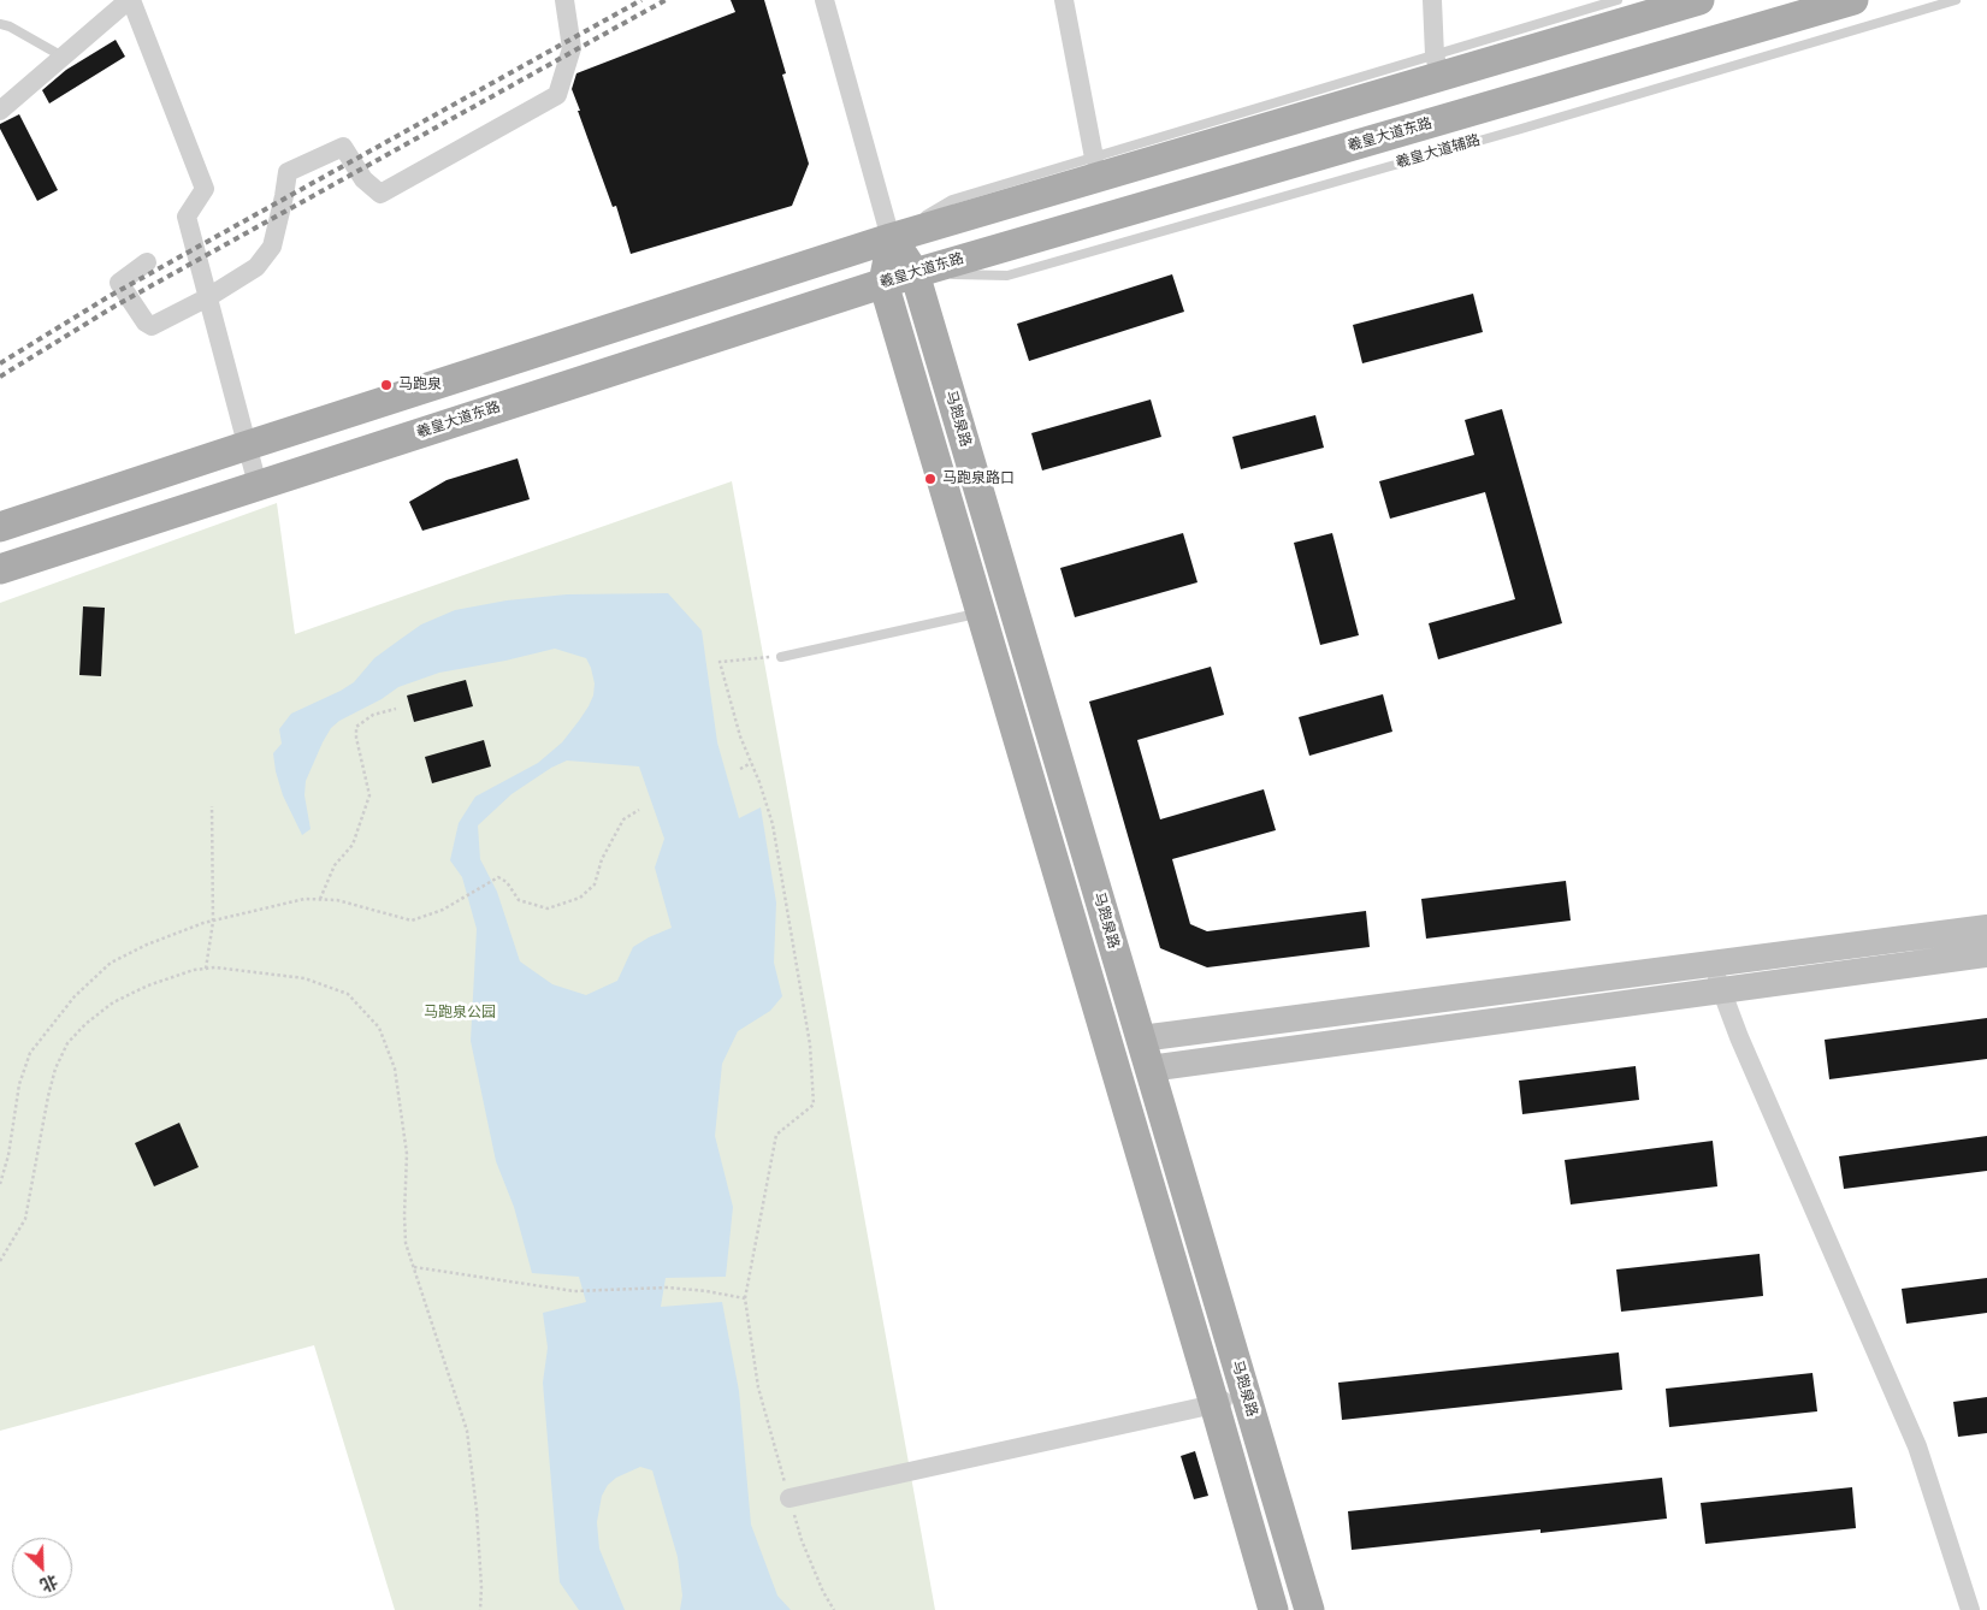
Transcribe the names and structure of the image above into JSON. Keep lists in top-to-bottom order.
{
  "streets": {
    "main road": ["羲皇大道东路", "马跑泉路"],
    "lane": ["羲皇大道辅路"]
  },
  "crossings": [
    ["羲皇大道东路", "羲皇大道辅路"],
    ["羲皇大道东路", "马跑泉路"],
    ["羲皇大道辅路", "马跑泉路"]
  ],
  "parks": ["马跑泉公园"],
  "places": ["马跑泉", "马跑泉路口"],
  "north": "bottom right"
}
